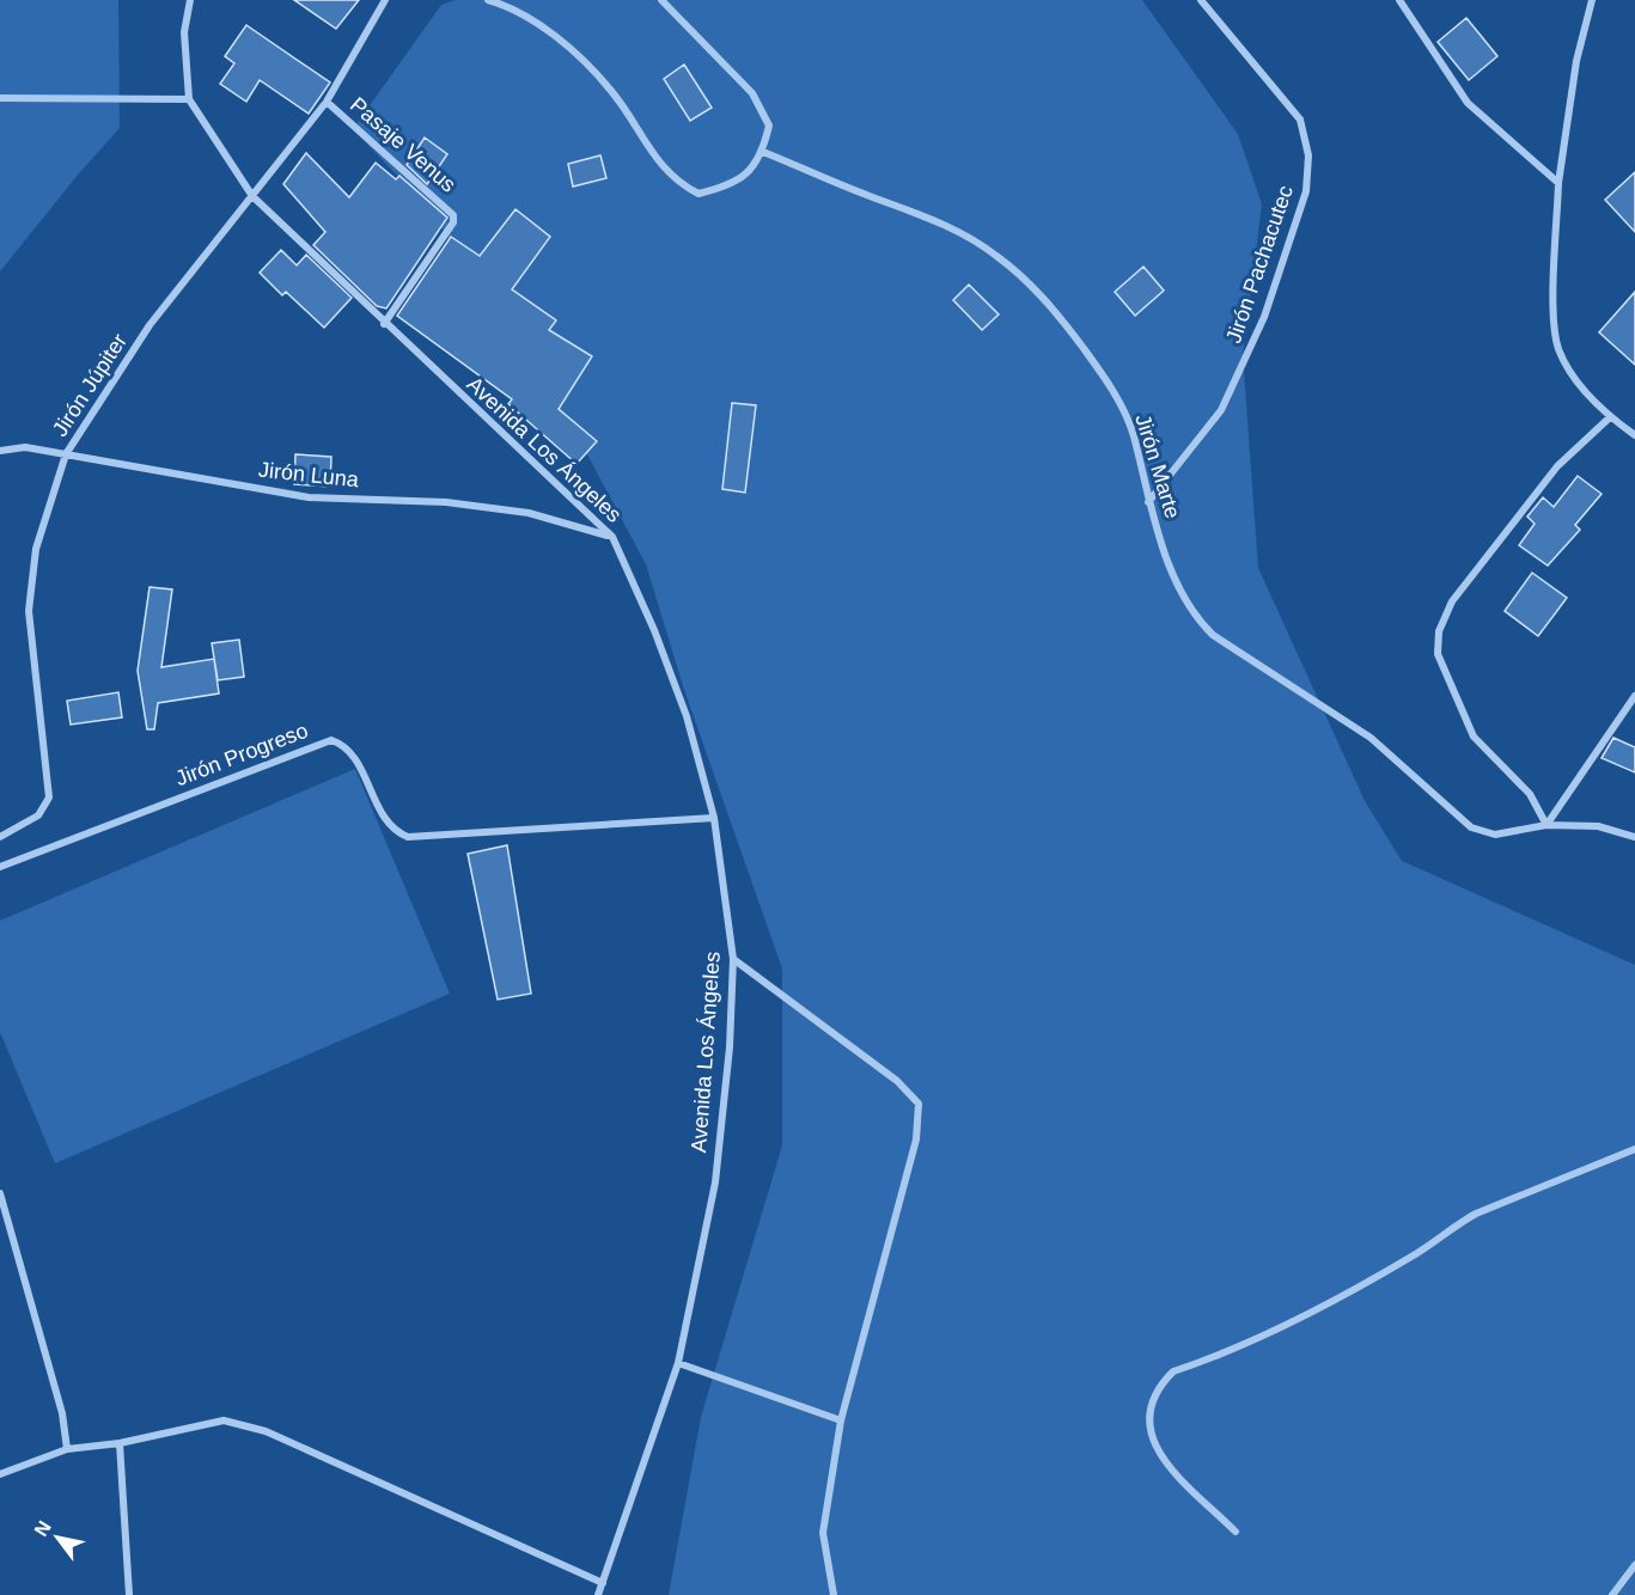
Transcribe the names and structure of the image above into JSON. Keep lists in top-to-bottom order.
{
  "streets": {
    "street": [
      "Pasaje Venus",
      "Jirón Pachacutec",
      "Jirón Júpiter",
      "Avenida Los Ángeles",
      "Jirón Marte",
      "Jirón Luna",
      "Jirón Progreso"
    ]
  },
  "crossings": [
    ["Pasaje Venus", "Jirón Júpiter"],
    ["Pasaje Venus", "Avenida Los Ángeles"],
    ["Jirón Pachacutec", "Jirón Marte"],
    ["Jirón Júpiter", "Avenida Los Ángeles"],
    ["Jirón Júpiter", "Jirón Luna"],
    ["Avenida Los Ángeles", "Jirón Luna"],
    ["Avenida Los Ángeles", "Jirón Progreso"]
  ],
  "north": "top left"
}
